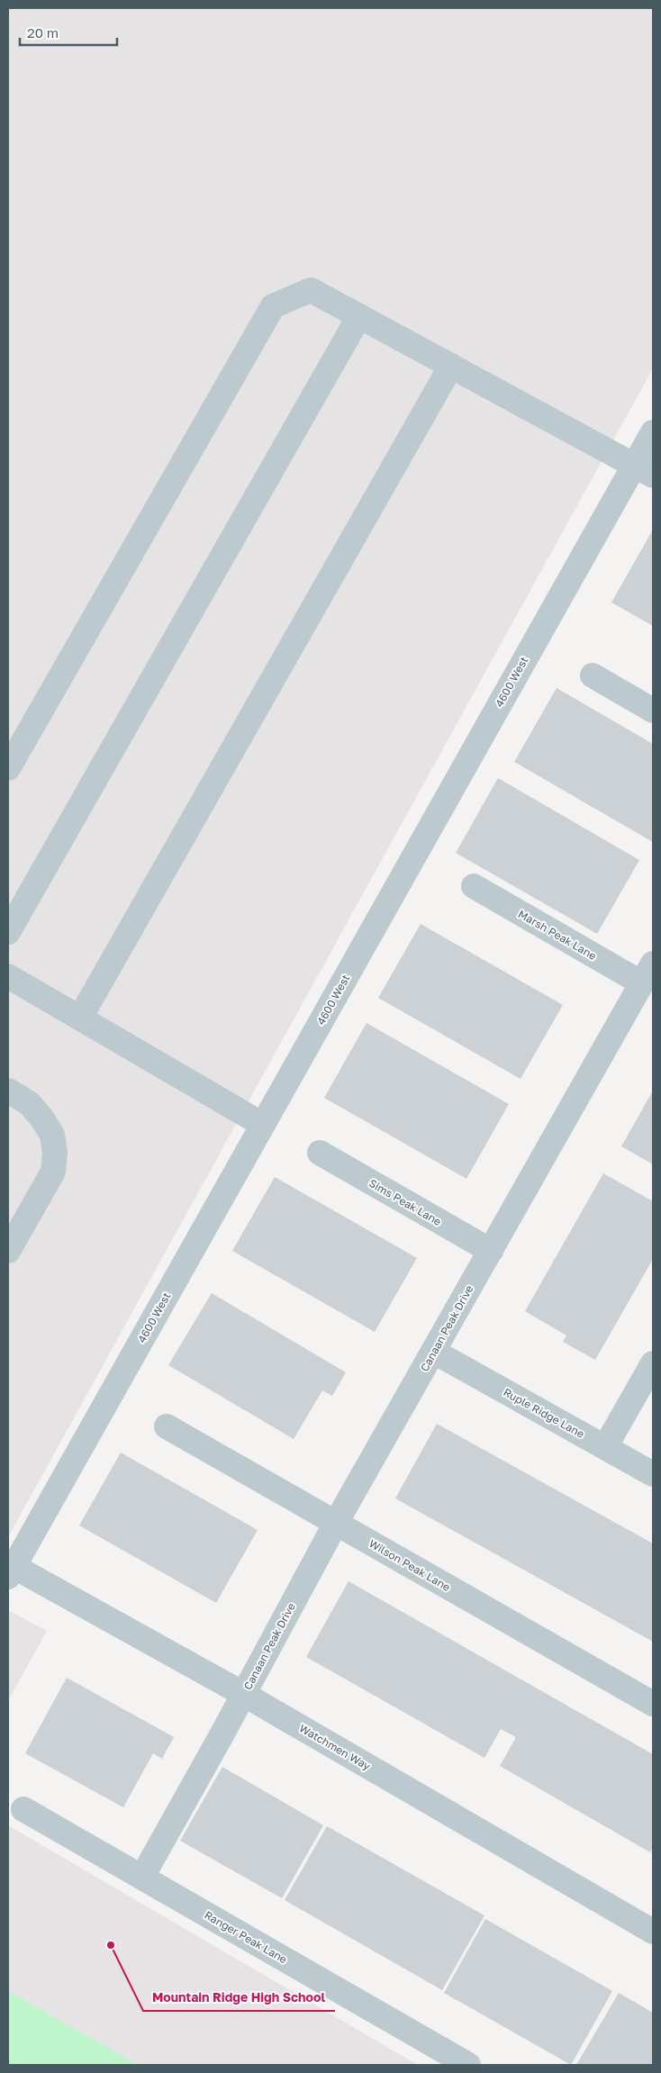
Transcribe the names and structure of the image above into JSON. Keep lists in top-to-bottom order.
{
  "streets": {
    "street": [
      "4600 West",
      "Marsh Peak Lane",
      "Sims Peak Lane",
      "Canaan Peak Drive",
      "Ruple Ridge Lane",
      "Wilson Peak Lane",
      "Watchmen Way",
      "Ranger Peak Lane"
    ]
  },
  "crossings": [
    ["4600 West", "Watchmen Way"],
    ["Marsh Peak Lane", "Canaan Peak Drive"],
    ["Sims Peak Lane", "Canaan Peak Drive"],
    ["Canaan Peak Drive", "Ruple Ridge Lane"],
    ["Canaan Peak Drive", "Wilson Peak Lane"],
    ["Canaan Peak Drive", "Watchmen Way"],
    ["Canaan Peak Drive", "Ranger Peak Lane"]
  ],
  "places": ["Mountain Ridge High School"],
  "scale_bar": "20 m"
}
